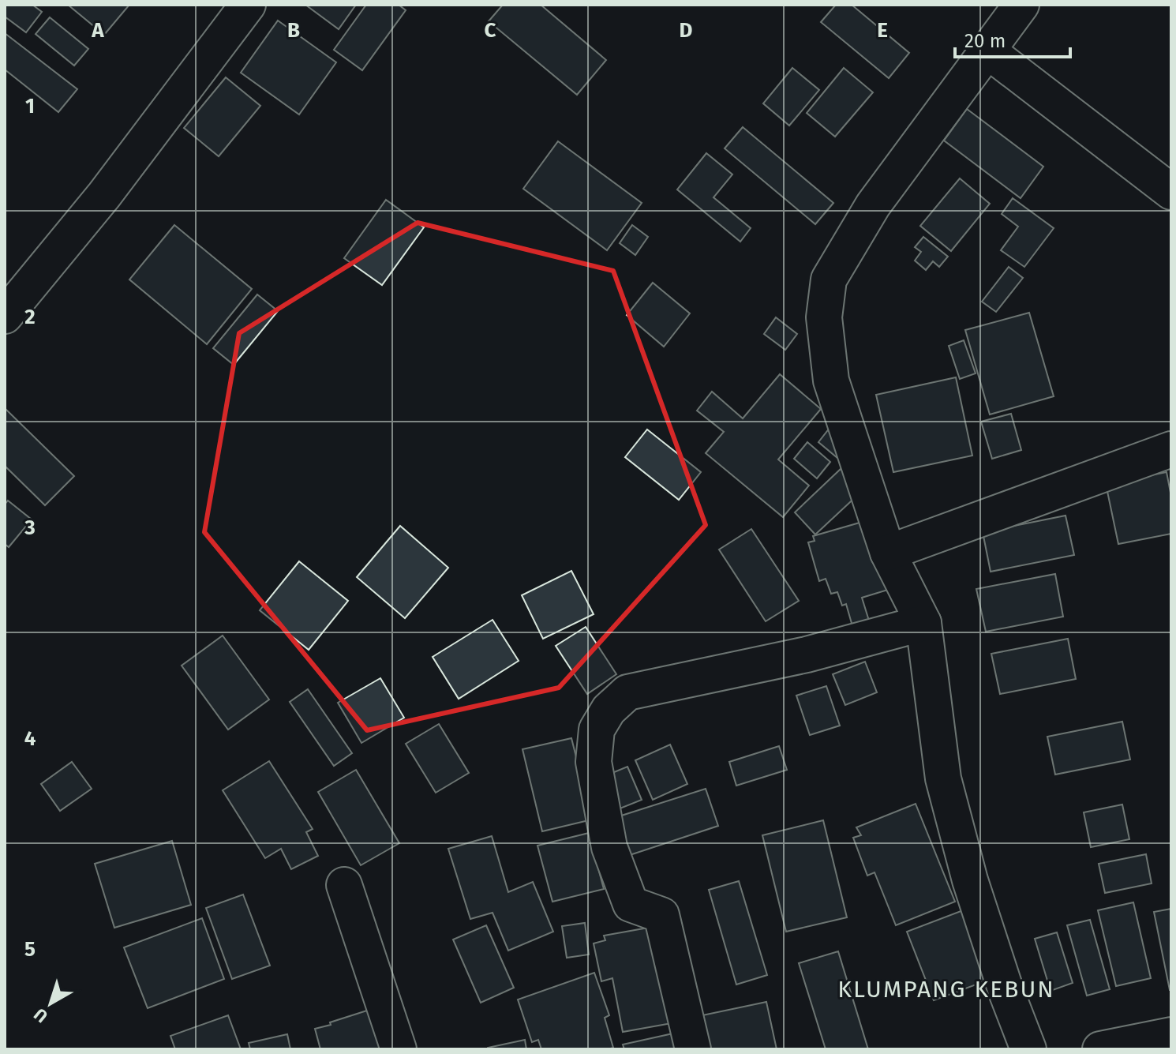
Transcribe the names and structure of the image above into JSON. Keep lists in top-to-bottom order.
{
  "districts": ["KLUMPANG KEBUN"],
  "scale_bar": "20 m",
  "north": "bottom left",
  "grid": {
    "columns": [
      "A",
      "B",
      "C",
      "D",
      "E"
    ],
    "rows": [
      "1",
      "2",
      "3",
      "4",
      "5"
    ]
  }
}
